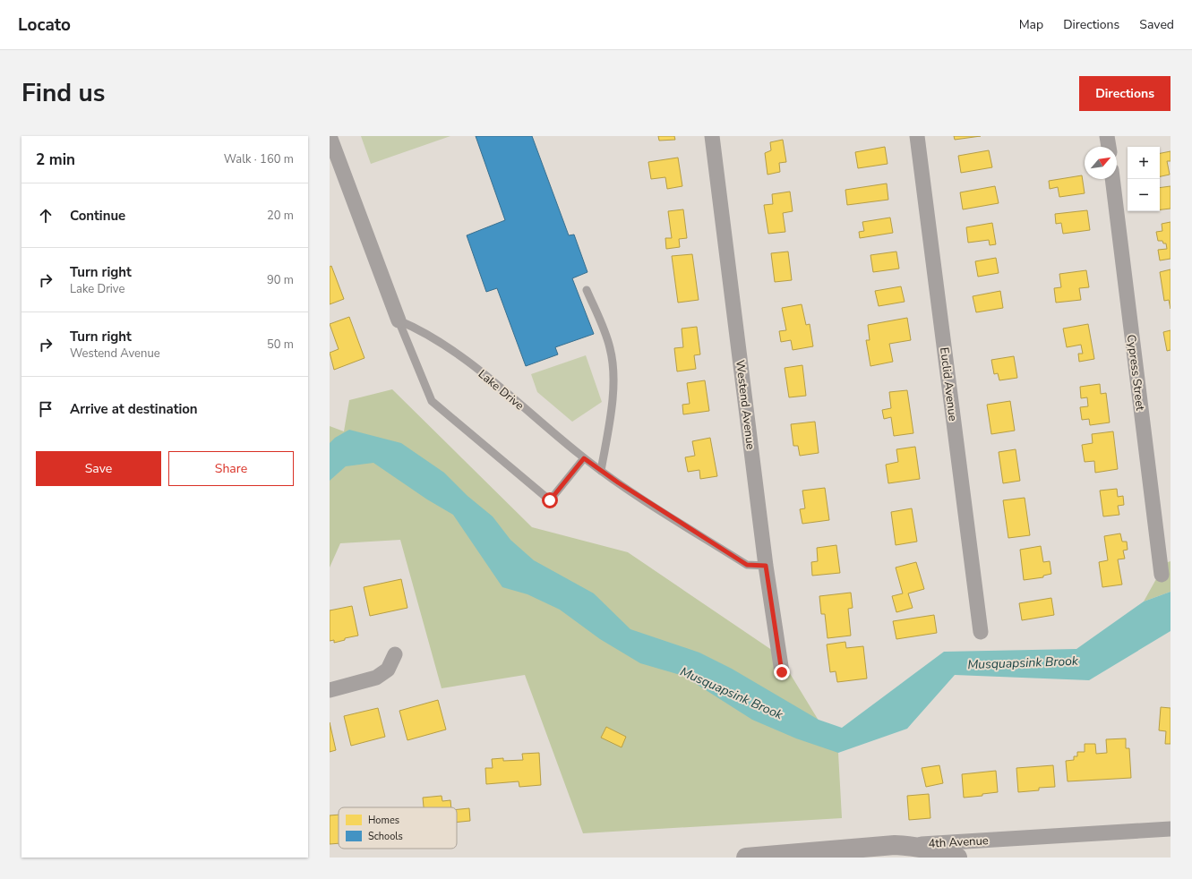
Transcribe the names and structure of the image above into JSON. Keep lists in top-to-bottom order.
{
  "streets": {
    "main road": ["4th Avenue"],
    "street": ["Cypress Street", "Euclid Avenue", "Westend Avenue"],
    "lane": ["Lake Drive"]
  },
  "crossings": [
    ["Lake Drive", "Westend Avenue"]
  ],
  "water": ["Musquapsink Brook"],
  "legend": ["Homes", "Schools"],
  "north": "top right",
  "page": {
    "header": "Locato",
    "nav": ["Map", "Directions", "Saved"],
    "title": "Find us",
    "buttons": [
      "Directions",
      ["Save", "Share"]
    ],
    "heading": ["2 min", "Walk · 160 m"],
    "map_buttons": ["+", "−"],
    "list": [
      ["Continue", "20 m"],
      ["Turn right", "Lake Drive", "90 m"],
      ["Turn right", "Westend Avenue", "50 m"],
      "Arrive at destination"
    ]
  }
}
